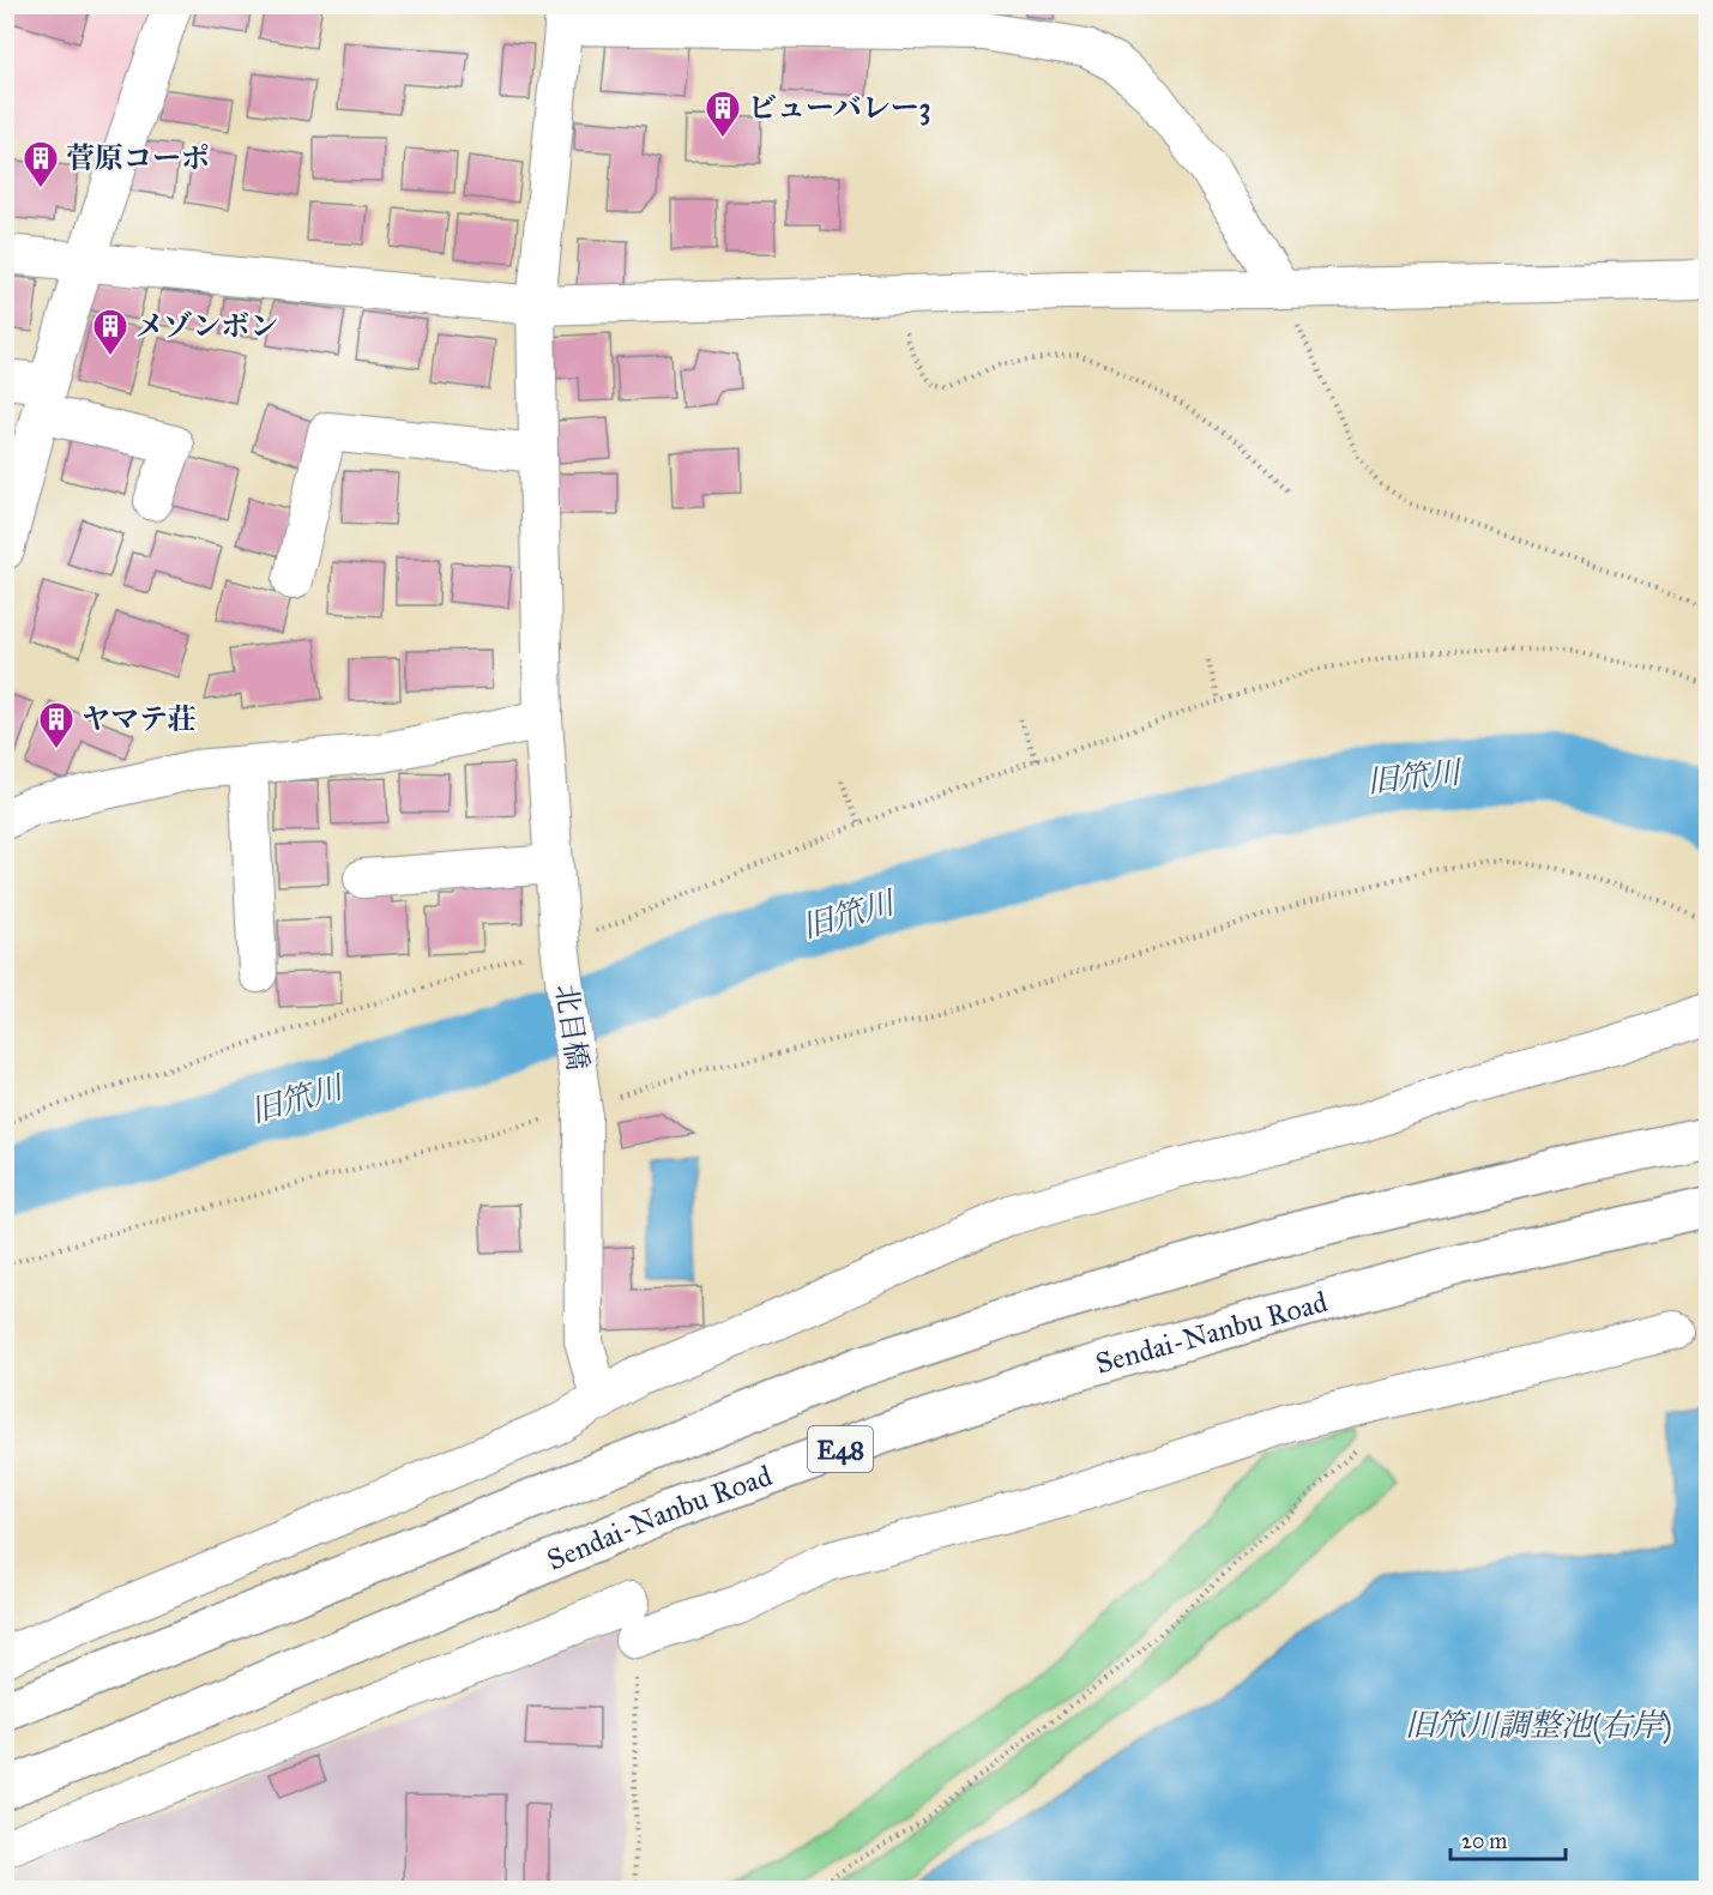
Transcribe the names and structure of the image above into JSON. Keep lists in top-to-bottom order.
{
  "streets": {
    "highway": ["Sendai-Nanbu Road", "E48"],
    "street": ["北目橋"]
  },
  "water": ["旧笊川", "旧笊川調整池(右岸)"],
  "places": {
    "building": [
      "ビューバレー3",
      "菅原コーポ",
      "メゾンボン",
      "ヤマテ荘"
    ]
  },
  "scale_bar": "20 m"
}
